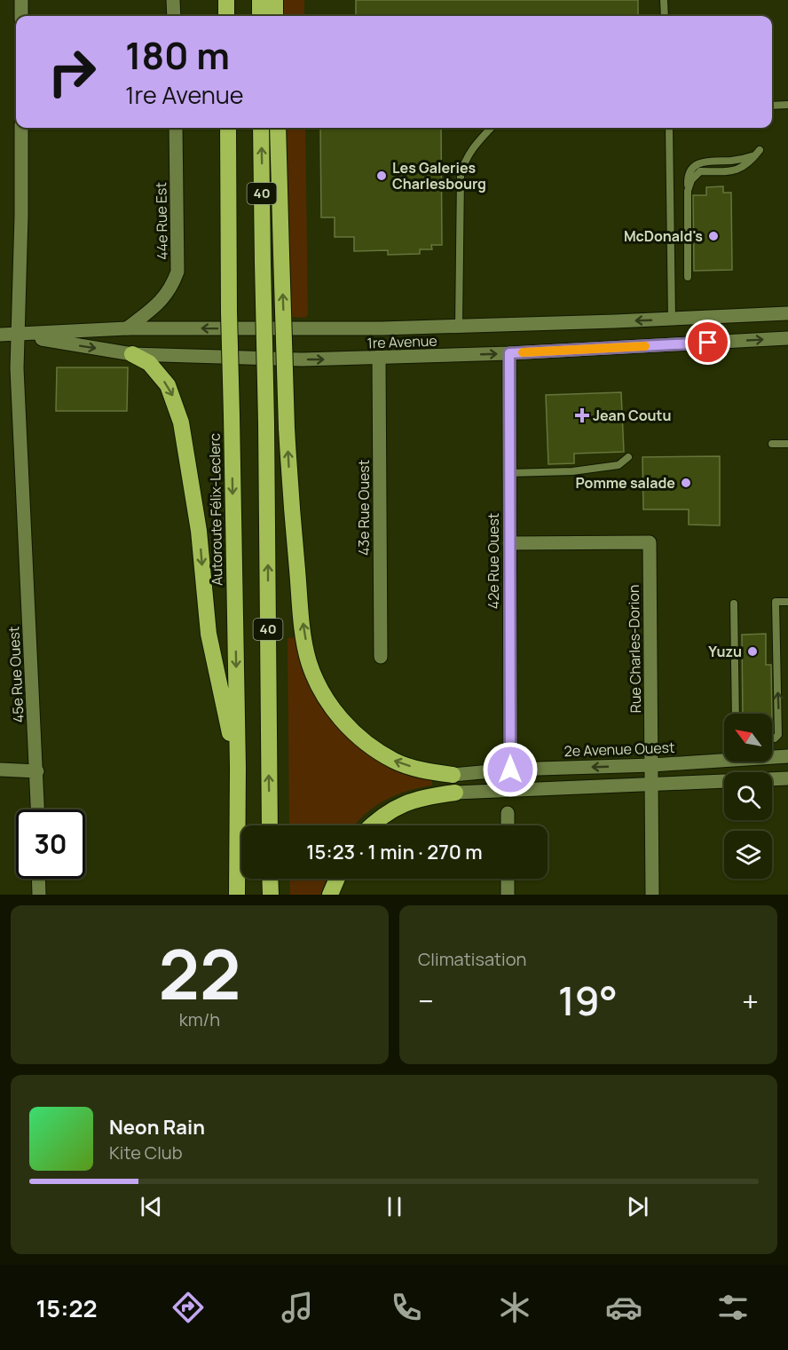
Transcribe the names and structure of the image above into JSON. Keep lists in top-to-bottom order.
{
  "streets": {
    "highway": ["40", "Autoroute Félix-Leclerc"],
    "street": [
      "44e Rue Est",
      "1re Avenue",
      "43e Rue Ouest",
      "42e Rue Ouest",
      "Rue Charles-Dorion",
      "45e Rue Ouest",
      "2e Avenue Ouest"
    ]
  },
  "crossings": [
    ["44e Rue Est", "1re Avenue"],
    ["1re Avenue", "43e Rue Ouest"],
    ["1re Avenue", "42e Rue Ouest"],
    ["1re Avenue", "45e Rue Ouest"],
    ["42e Rue Ouest", "Rue Charles-Dorion"],
    ["42e Rue Ouest", "2e Avenue Ouest"],
    ["Rue Charles-Dorion", "2e Avenue Ouest"]
  ],
  "places": {
    "other": [
      "Les Galeries Charlesbourg",
      "McDonald's",
      "Pomme salade",
      "Yuzu"
    ],
    "health": ["Jean Coutu"]
  },
  "north": "top left",
  "page": {
    "turn": ["180 m", "1re Avenue"],
    "limit": "30",
    "trip": "15:23 · 1 min · 270 m",
    "tile": [
      ["22", "km/h"],
      "Climatisation"
    ],
    "heat": ["−", "19°", "+"],
    "song": ["Neon Rain", "Kite Club"],
    "tabs": "15:22"
  }
}
